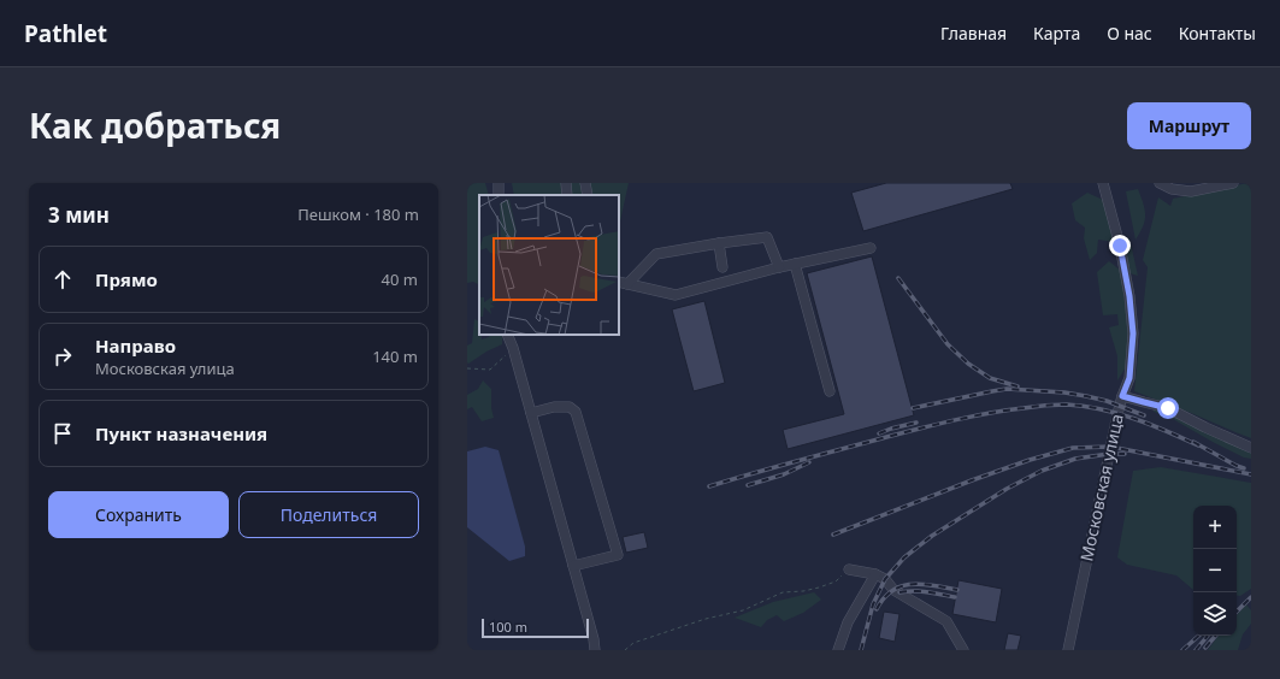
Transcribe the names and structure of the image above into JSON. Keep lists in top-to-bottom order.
{
  "streets": {
    "street": ["Московская улица"]
  },
  "scale_bar": "100 m",
  "page": {
    "header": "Pathlet",
    "nav": [
      "Главная",
      "Карта",
      "О нас",
      "Контакты"
    ],
    "title": "Как добраться",
    "buttons": [
      "Маршрут",
      ["Сохранить", "Поделиться"]
    ],
    "heading": ["3 мин", "Пешком · 180 m"],
    "list": [
      ["Прямо", "40 m"],
      ["Направо", "Московская улица", "140 m"],
      "Пункт назначения"
    ],
    "map_buttons": ["+", "−"],
    "scale": "100 m"
  }
}
